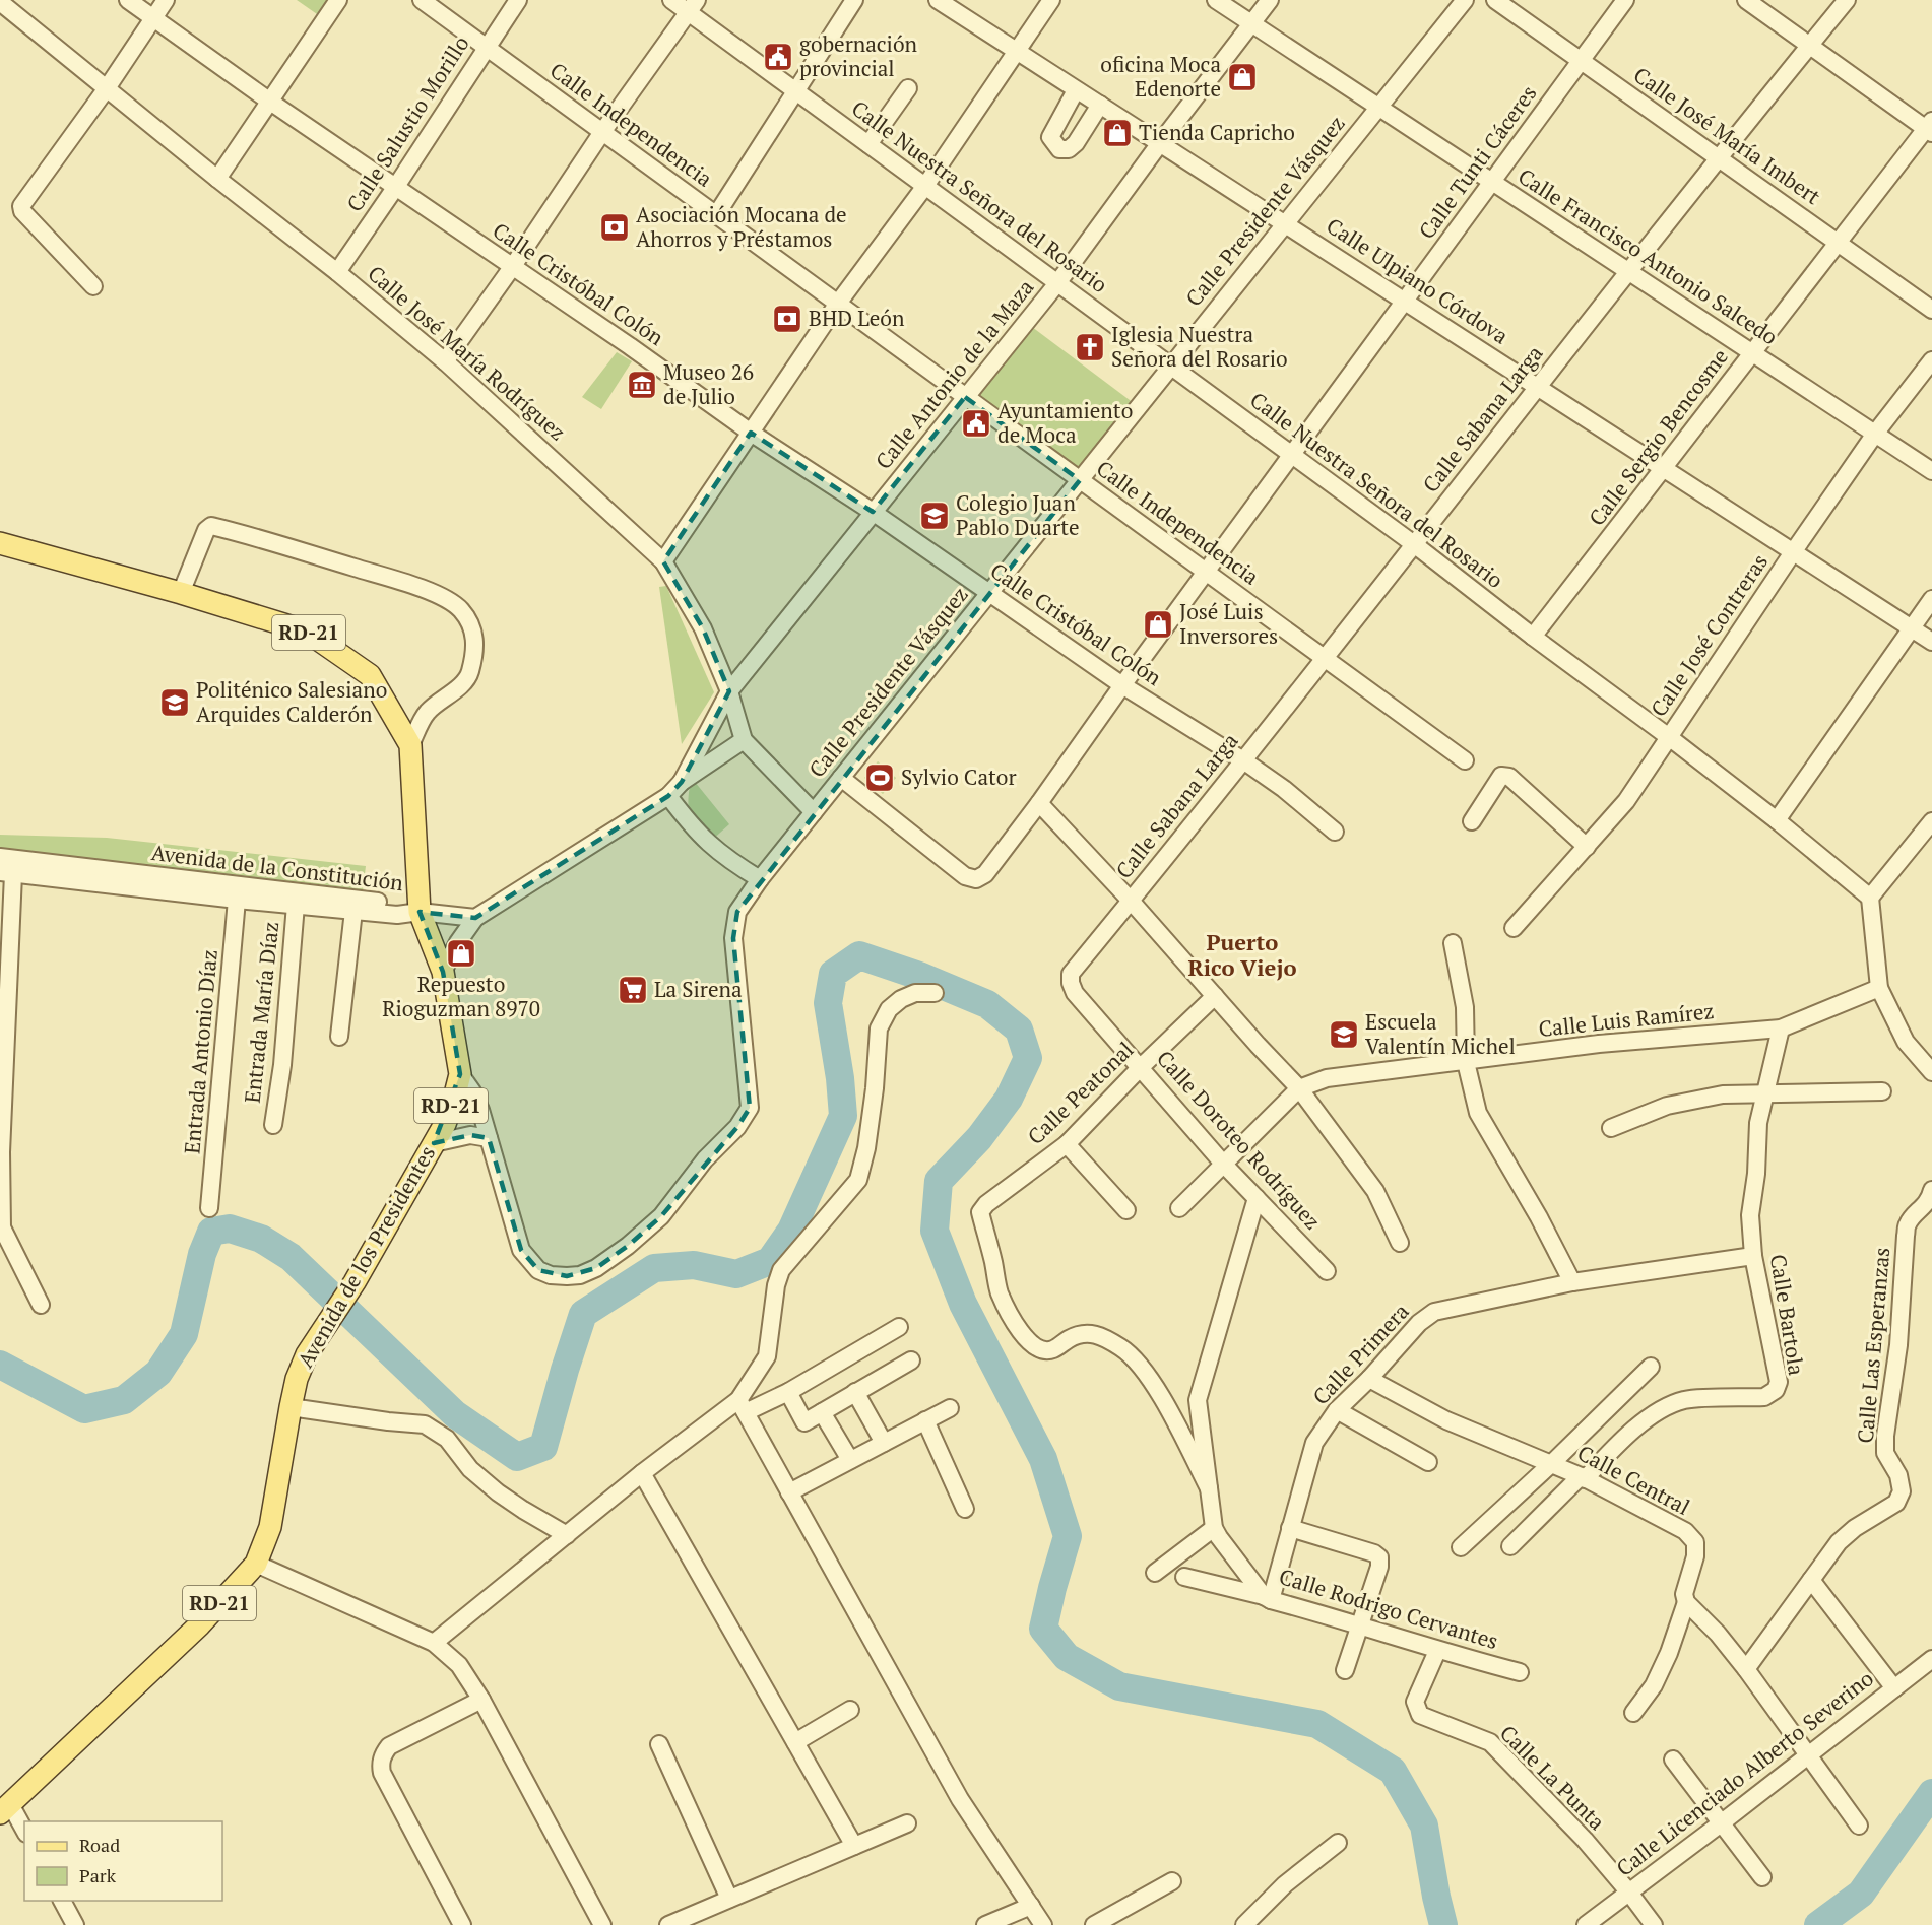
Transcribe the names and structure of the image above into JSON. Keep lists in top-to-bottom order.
{
  "streets": {
    "main road": ["RD-21", "Avenida de los Presidentes"],
    "street": [
      "Calle Salustio Morillo",
      "Calle Independencia",
      "Calle José María Imbert",
      "Calle Tunti Cáceres",
      "Calle Nuestra Señora del Rosario",
      "Calle Presidente Vásquez",
      "Calle Francisco Antonio Salcedo",
      "Calle Ulpiano Córdova",
      "Calle Cristóbal Colón",
      "Calle José María Rodríguez",
      "Calle Antonio de la Maza",
      "Calle Sabana Larga",
      "Calle Sergio Bencosme",
      "Calle José Contreras",
      "Avenida de la Constitución",
      "Entrada María Díaz",
      "Calle Luis Ramírez",
      "Entrada Antonio Díaz",
      "Calle Peatonal",
      "Calle Doroteo Rodríguez",
      "Calle Bartola",
      "Calle Las Esperanzas",
      "Calle Primera",
      "Calle Central",
      "Calle Rodrigo Cervantes",
      "Calle Licenciado Alberto Severino",
      "Calle La Punta"
    ]
  },
  "crossings": [
    ["Calle Salustio Morillo", "Calle Independencia"],
    ["Calle Salustio Morillo", "Calle Cristóbal Colón"],
    ["Calle Salustio Morillo", "Calle José María Rodríguez"],
    ["Calle Independencia", "Calle Tunti Cáceres"],
    ["Calle Independencia", "Calle Presidente Vásquez"],
    ["Calle Independencia", "Calle Antonio de la Maza"],
    ["Calle Independencia", "Calle Sabana Larga"],
    ["Calle José María Imbert", "Calle Tunti Cáceres"],
    ["Calle José María Imbert", "Calle Sabana Larga"],
    ["Calle José María Imbert", "Calle Sergio Bencosme"],
    ["Calle Tunti Cáceres", "Calle Nuestra Señora del Rosario"],
    ["Calle Tunti Cáceres", "Calle Presidente Vásquez"],
    ["Calle Tunti Cáceres", "Calle Francisco Antonio Salcedo"],
    ["Calle Tunti Cáceres", "Calle Ulpiano Córdova"],
    ["Calle Tunti Cáceres", "Calle Cristóbal Colón"],
    ["Calle Nuestra Señora del Rosario", "Calle Presidente Vásquez"],
    ["Calle Nuestra Señora del Rosario", "Calle Antonio de la Maza"],
    ["Calle Nuestra Señora del Rosario", "Calle Sabana Larga"],
    ["Calle Nuestra Señora del Rosario", "Calle Sergio Bencosme"],
    ["Calle Nuestra Señora del Rosario", "Calle José Contreras"],
    ["Calle Presidente Vásquez", "Calle Francisco Antonio Salcedo"],
    ["Calle Presidente Vásquez", "Calle Ulpiano Córdova"],
    ["Calle Presidente Vásquez", "Calle Cristóbal Colón"],
    ["Calle Presidente Vásquez", "Calle José María Rodríguez"],
    ["Calle Presidente Vásquez", "Avenida de los Presidentes"],
    ["Calle Francisco Antonio Salcedo", "Calle Antonio de la Maza"],
    ["Calle Francisco Antonio Salcedo", "Calle Sabana Larga"],
    ["Calle Francisco Antonio Salcedo", "Calle Sergio Bencosme"],
    ["Calle Francisco Antonio Salcedo", "Calle José Contreras"],
    ["Calle Ulpiano Córdova", "Calle Antonio de la Maza"],
    ["Calle Ulpiano Córdova", "Calle Sabana Larga"],
    ["Calle Ulpiano Córdova", "Calle Sergio Bencosme"],
    ["Calle Ulpiano Córdova", "Calle José Contreras"],
    ["Calle Cristóbal Colón", "Calle Antonio de la Maza"],
    ["Calle Cristóbal Colón", "Calle Sabana Larga"],
    ["Calle José María Rodríguez", "Calle Antonio de la Maza"],
    ["Calle Sabana Larga", "Calle Doroteo Rodríguez"],
    ["Avenida de la Constitución", "Entrada María Díaz"],
    ["Avenida de la Constitución", "Entrada Antonio Díaz"],
    ["Avenida de la Constitución", "Avenida de los Presidentes"],
    ["Calle Luis Ramírez", "Calle Bartola"],
    ["Calle Peatonal", "Calle Doroteo Rodríguez"],
    ["Calle Peatonal", "Calle Rodrigo Cervantes"],
    ["Calle Doroteo Rodríguez", "Calle Rodrigo Cervantes"],
    ["Calle Bartola", "Calle Primera"],
    ["Calle Bartola", "Calle Central"],
    ["Calle Primera", "Calle Central"],
    ["Calle Primera", "Calle Rodrigo Cervantes"],
    ["Calle Rodrigo Cervantes", "Calle La Punta"],
    ["Calle Licenciado Alberto Severino", "Calle La Punta"]
  ],
  "districts": ["Puerto Rico Viejo"],
  "places": {
    "public building": ["gobernación provincial", "Ayuntamiento de Moca"],
    "shop": [
      "oficina Moca Edenorte",
      "Tienda Capricho",
      "José Luis Inversores",
      "Repuesto Rioguzman 8970"
    ],
    "bank": ["Asociación Mocana de Ahorros y Préstamos", "BHD León"],
    "church": ["Iglesia Nuestra Señora del Rosario"],
    "museum": ["Museo 26 de Julio"],
    "school or university": ["Colegio Juan Pablo Duarte", "Politénico Salesiano Arquides Calderón", "Escuela Valentín Michel"],
    "sports": ["Sylvio Cator"],
    "supermarket": ["La Sirena"]
  },
  "legend": ["Road", "Park"]
}
